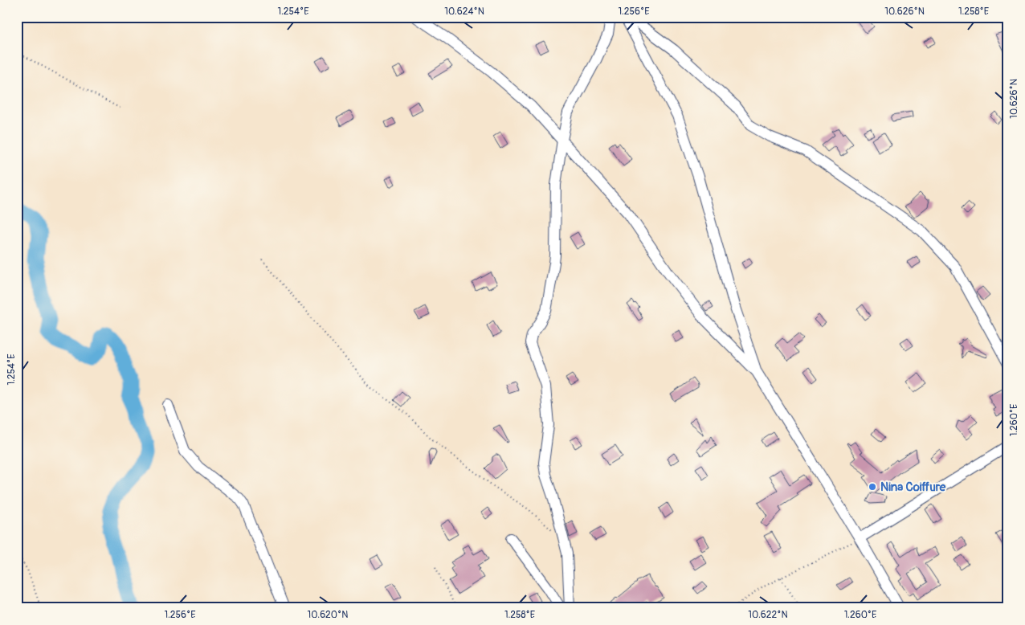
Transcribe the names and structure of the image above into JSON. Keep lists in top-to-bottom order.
{
  "places": ["Nina Coiffure"],
  "coordinates": [
    "1.254°E",
    "10.624°N",
    "1.256°E",
    "10.626°N",
    "1.258°E",
    "1.260°E",
    "10.620°N",
    "10.622°N"
  ]
}
